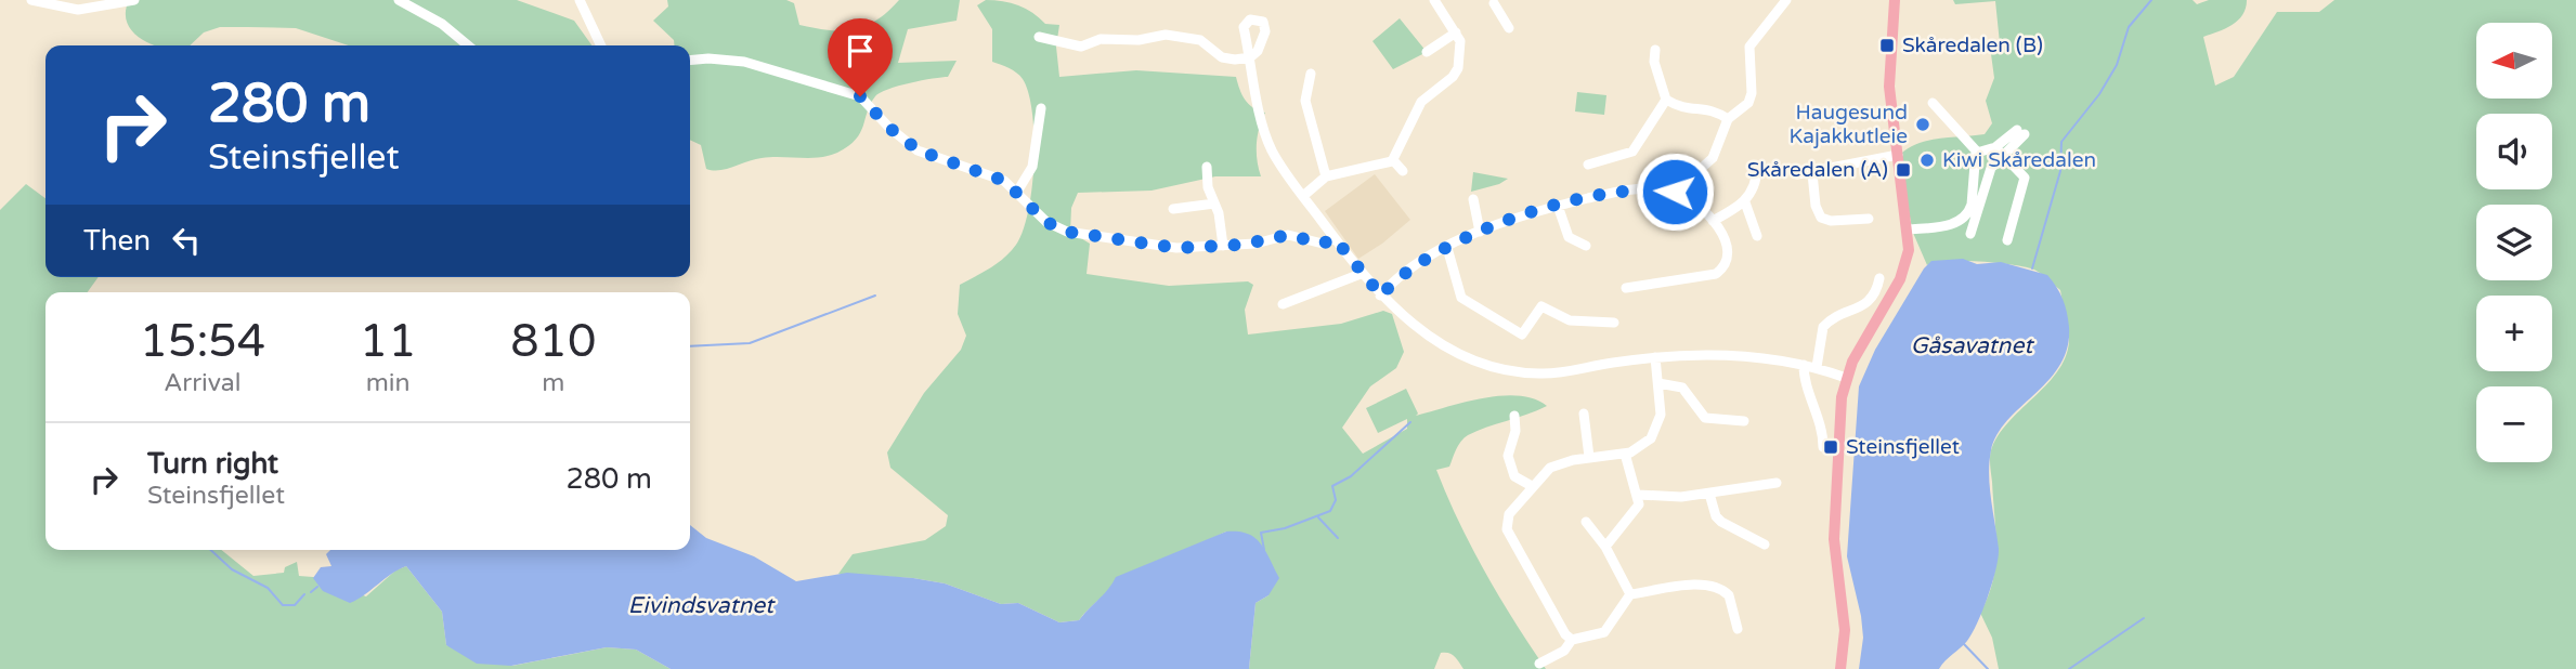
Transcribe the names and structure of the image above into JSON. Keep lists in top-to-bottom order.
{
  "water": ["Gåsavatnet", "Eivindsvatnet"],
  "places": {
    "transit": ["Skåredalen (B)", "Skåredalen (A)", "Steinsfjellet"],
    "other": ["Haugesund Kajakkutleie", "Kiwi Skåredalen"]
  },
  "north": "left",
  "page": {
    "map_buttons": ["+", "−"],
    "turn": ["280 m", "Steinsfjellet"],
    "then": "Then",
    "eta": [
      "15:54",
      "Arrival",
      "11",
      "min",
      "810",
      "m"
    ],
    "list": [
      {
        "name": "Turn right",
        "note": "Steinsfjellet",
        "value": "280 m"
      }
    ]
  }
}
